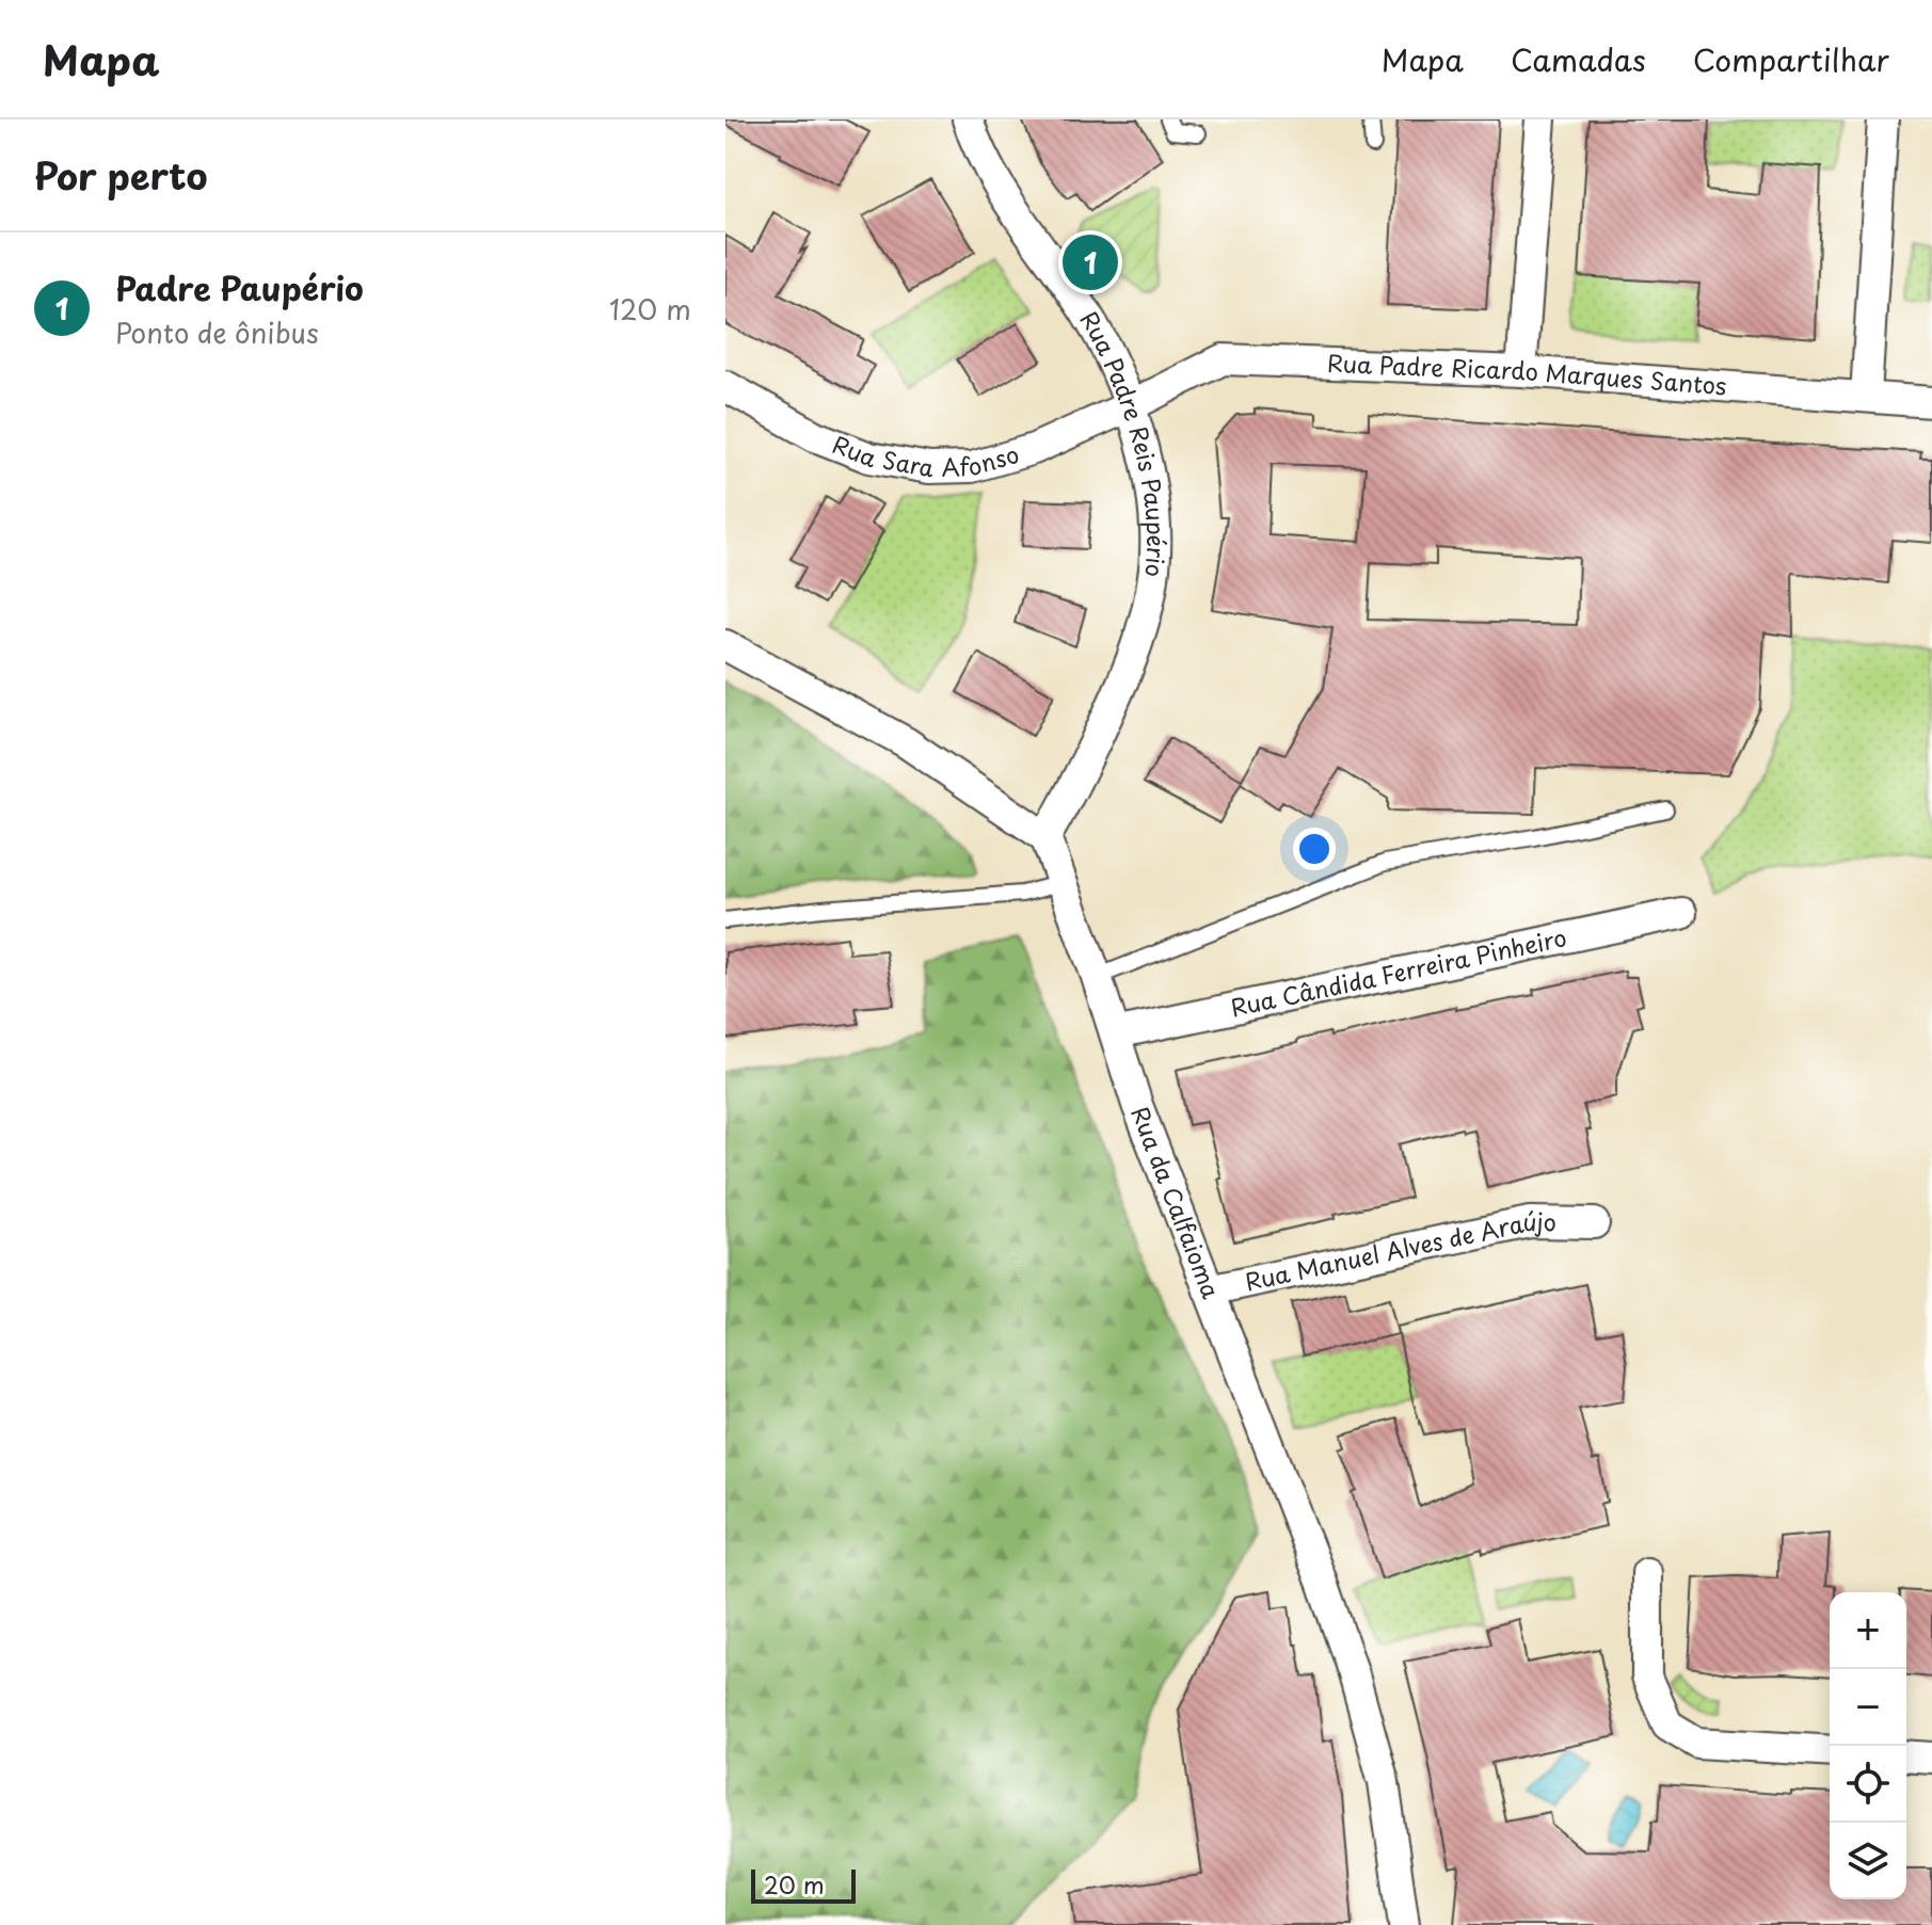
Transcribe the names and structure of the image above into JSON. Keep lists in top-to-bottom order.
{
  "streets": {
    "street": [
      "Rua Padre Ricardo Marques Santos",
      "Rua Sara Afonso",
      "Rua Padre Reis Paupério",
      "Rua Cândida Ferreira Pinheiro",
      "Rua da Calfaioma",
      "Rua Manuel Alves de Araújo"
    ]
  },
  "crossings": [
    ["Rua Padre Ricardo Marques Santos", "Rua Sara Afonso"],
    ["Rua Padre Ricardo Marques Santos", "Rua Padre Reis Paupério"],
    ["Rua Sara Afonso", "Rua Padre Reis Paupério"],
    ["Rua Padre Reis Paupério", "Rua da Calfaioma"],
    ["Rua Cândida Ferreira Pinheiro", "Rua da Calfaioma"],
    ["Rua da Calfaioma", "Rua Manuel Alves de Araújo"]
  ],
  "scale_bar": "20 m",
  "page": {
    "header": "Mapa",
    "nav": ["Mapa", "Camadas", "Compartilhar"],
    "heading": "Por perto",
    "list": [
      {
        "mark": "1",
        "name": "Padre Paupério",
        "note": "Ponto de ônibus",
        "value": "120 m"
      }
    ],
    "pins": "1",
    "map_buttons": ["+", "−"],
    "scale": "20 m"
  }
}
